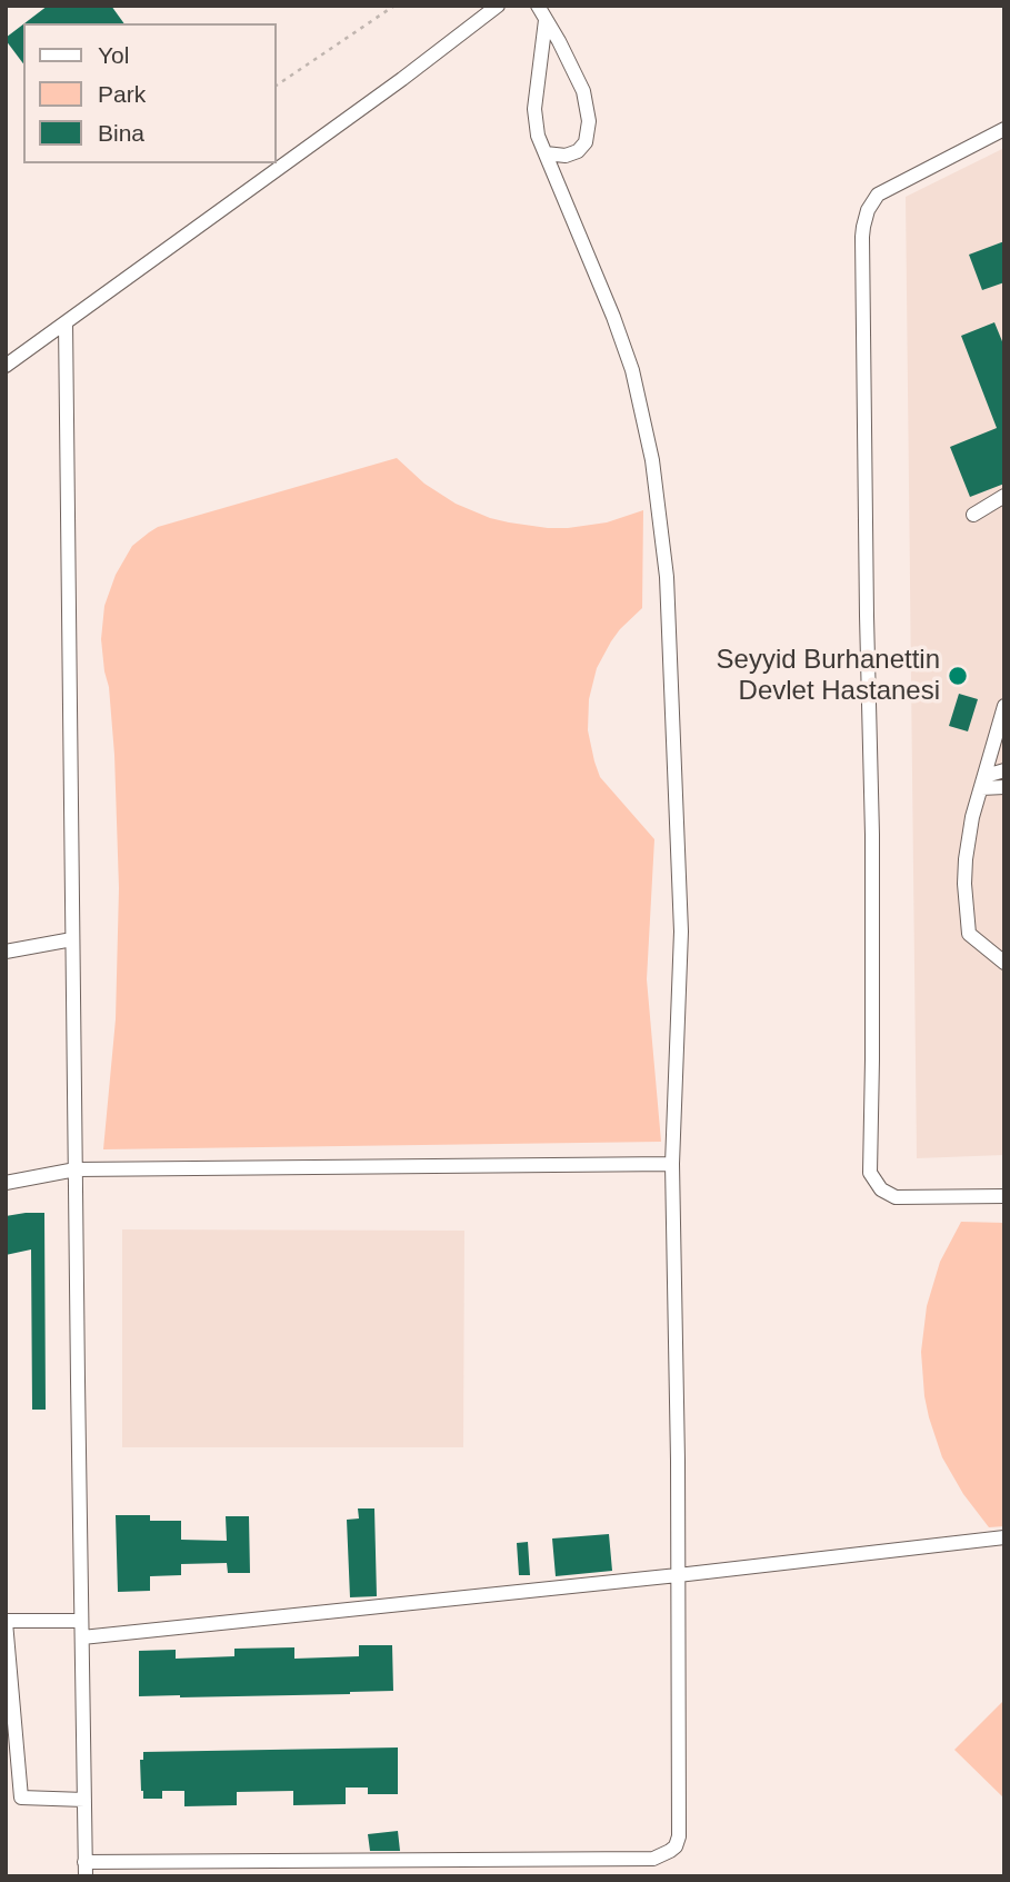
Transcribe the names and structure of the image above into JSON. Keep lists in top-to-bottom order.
{
  "places": ["Seyyid Burhanettin Devlet Hastanesi"],
  "legend": ["Yol", "Park", "Bina"]
}
